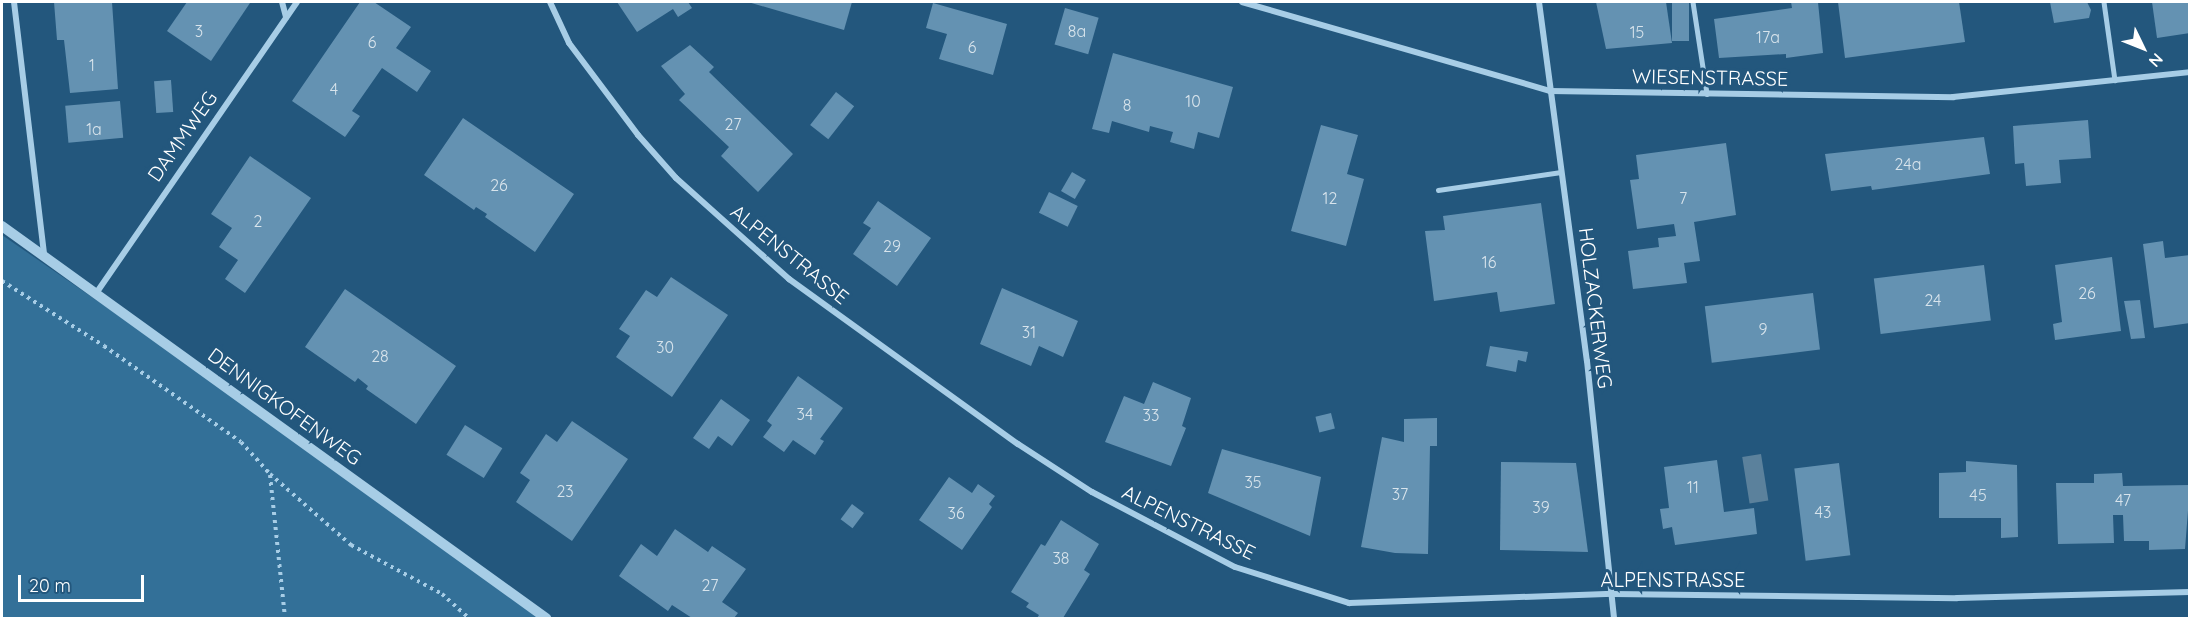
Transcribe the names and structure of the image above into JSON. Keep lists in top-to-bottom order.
{
  "streets": {
    "street": [
      "WIESENSTRASSE",
      "DAMMWEG",
      "ALPENSTRASSE",
      "HOLZACKERWEG",
      "DENNIGKOFENWEG"
    ]
  },
  "crossings": [
    ["WIESENSTRASSE", "HOLZACKERWEG"],
    ["DAMMWEG", "DENNIGKOFENWEG"],
    ["ALPENSTRASSE", "HOLZACKERWEG"]
  ],
  "house_numbers": [
    "3",
    "8a",
    "15",
    "17a",
    "6",
    "6",
    "1",
    "4",
    "10",
    "8",
    "27",
    "1a",
    "24a",
    "26",
    "12",
    "7",
    "2",
    "29",
    "16",
    "26",
    "24",
    "9",
    "31",
    "30",
    "28",
    "34",
    "33",
    "35",
    "11",
    "23",
    "37",
    "45",
    "47",
    "39",
    "43",
    "36",
    "38",
    "27"
  ],
  "scale_bar": "20 m",
  "north": "bottom right"
}
